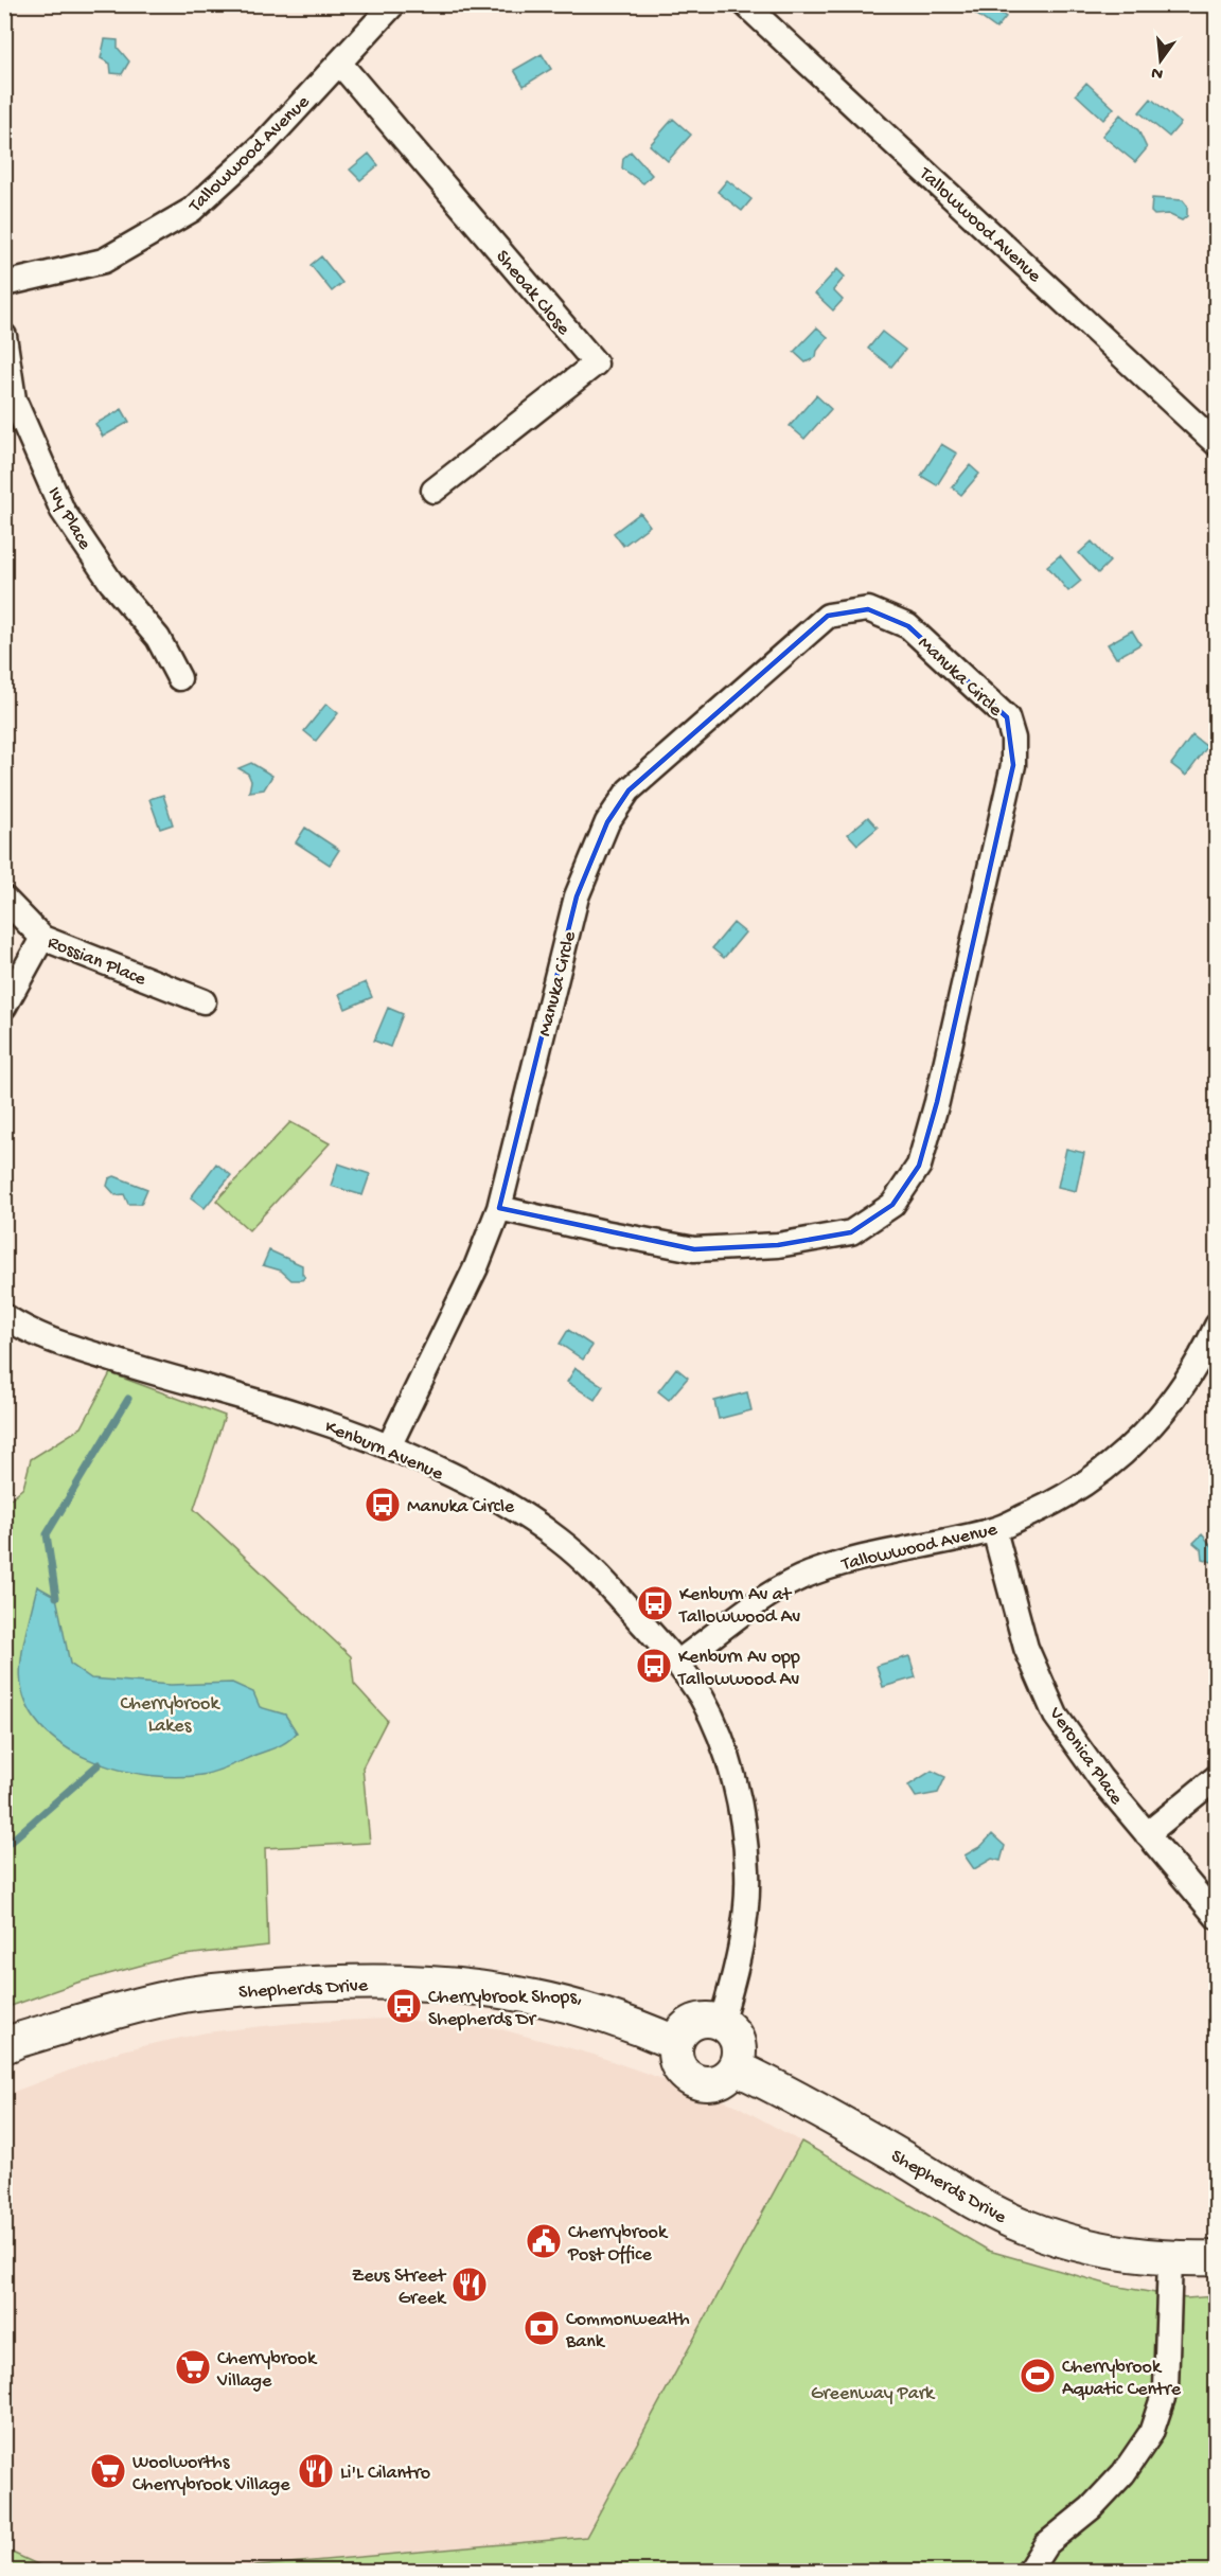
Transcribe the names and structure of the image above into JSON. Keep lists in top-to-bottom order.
{
  "streets": {
    "main road": ["Shepherds Drive"],
    "street": [
      "Tallowwood Avenue",
      "Sheoak Close",
      "Ivy Place",
      "Manuka Circle",
      "Rossian Place",
      "Kenburn Avenue",
      "Veronica Place"
    ]
  },
  "crossings": [
    ["Tallowwood Avenue", "Sheoak Close"],
    ["Tallowwood Avenue", "Kenburn Avenue"],
    ["Tallowwood Avenue", "Veronica Place"],
    ["Manuka Circle", "Kenburn Avenue"],
    ["Kenburn Avenue", "Shepherds Drive"]
  ],
  "parks": ["Cherrybrook Lakes", "Greenway Park"],
  "places": {
    "bus stop": [
      "Manuka Circle",
      "Kenburn Av at Tallowwood Av",
      "Kenburn Av opp Tallowwood Av",
      "Cherrybrook Shops, Shepherds Dr"
    ],
    "public building": ["Cherrybrook Post Office"],
    "restaurant": ["Zeus Street Greek", "Li'L Cilantro"],
    "bank": ["Commonwealth Bank"],
    "supermarket": ["Cherrybrook Village", "Woolworths Cherrybrook Village"],
    "sports": ["Cherrybrook Aquatic Centre"]
  },
  "north": "bottom"
}
